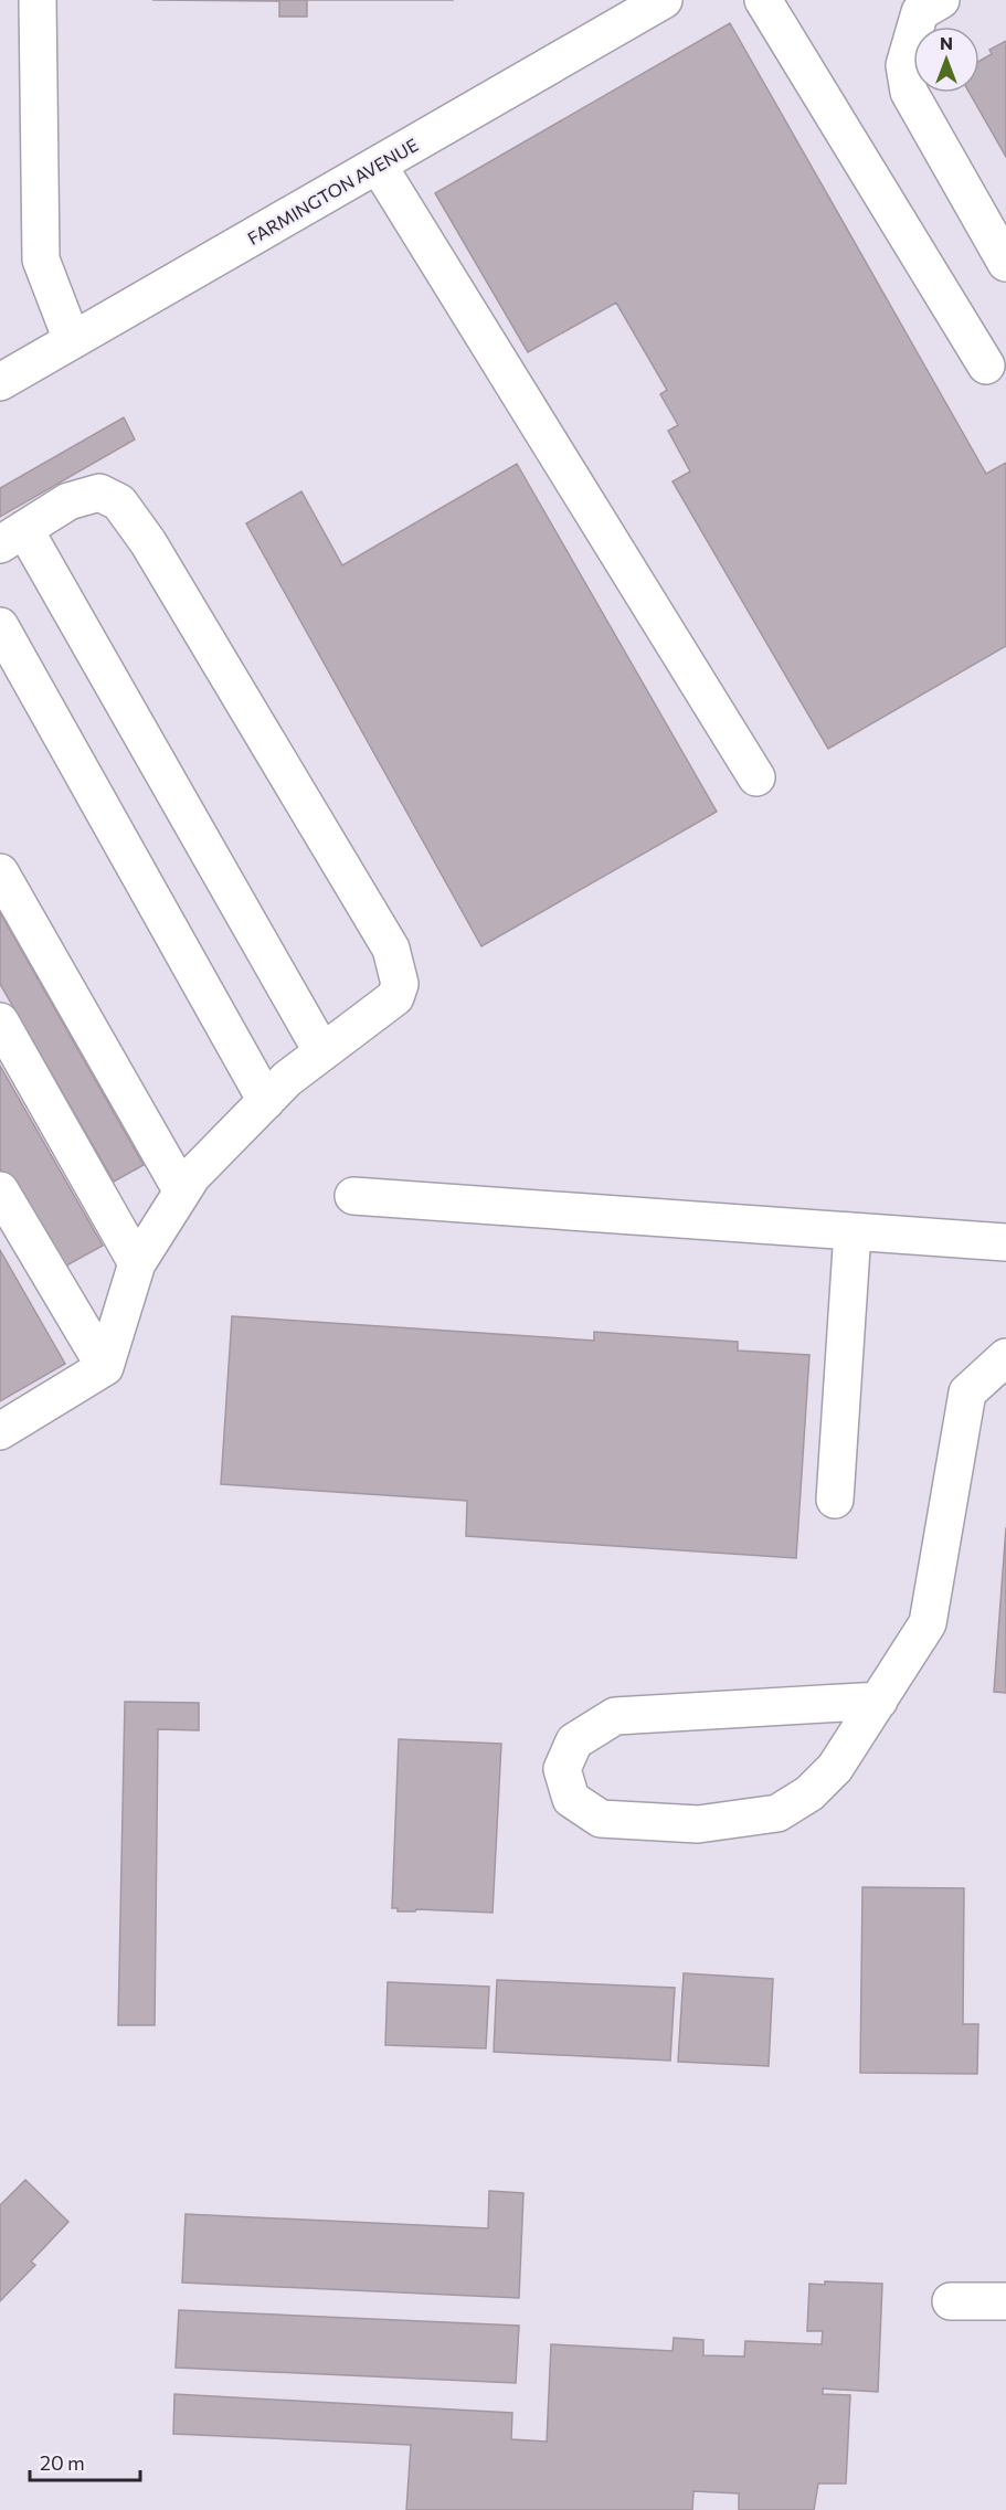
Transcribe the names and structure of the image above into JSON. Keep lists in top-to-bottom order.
{
  "streets": {
    "street": ["FARMINGTON AVENUE"]
  },
  "scale_bar": "20 m",
  "north": "top"
}
